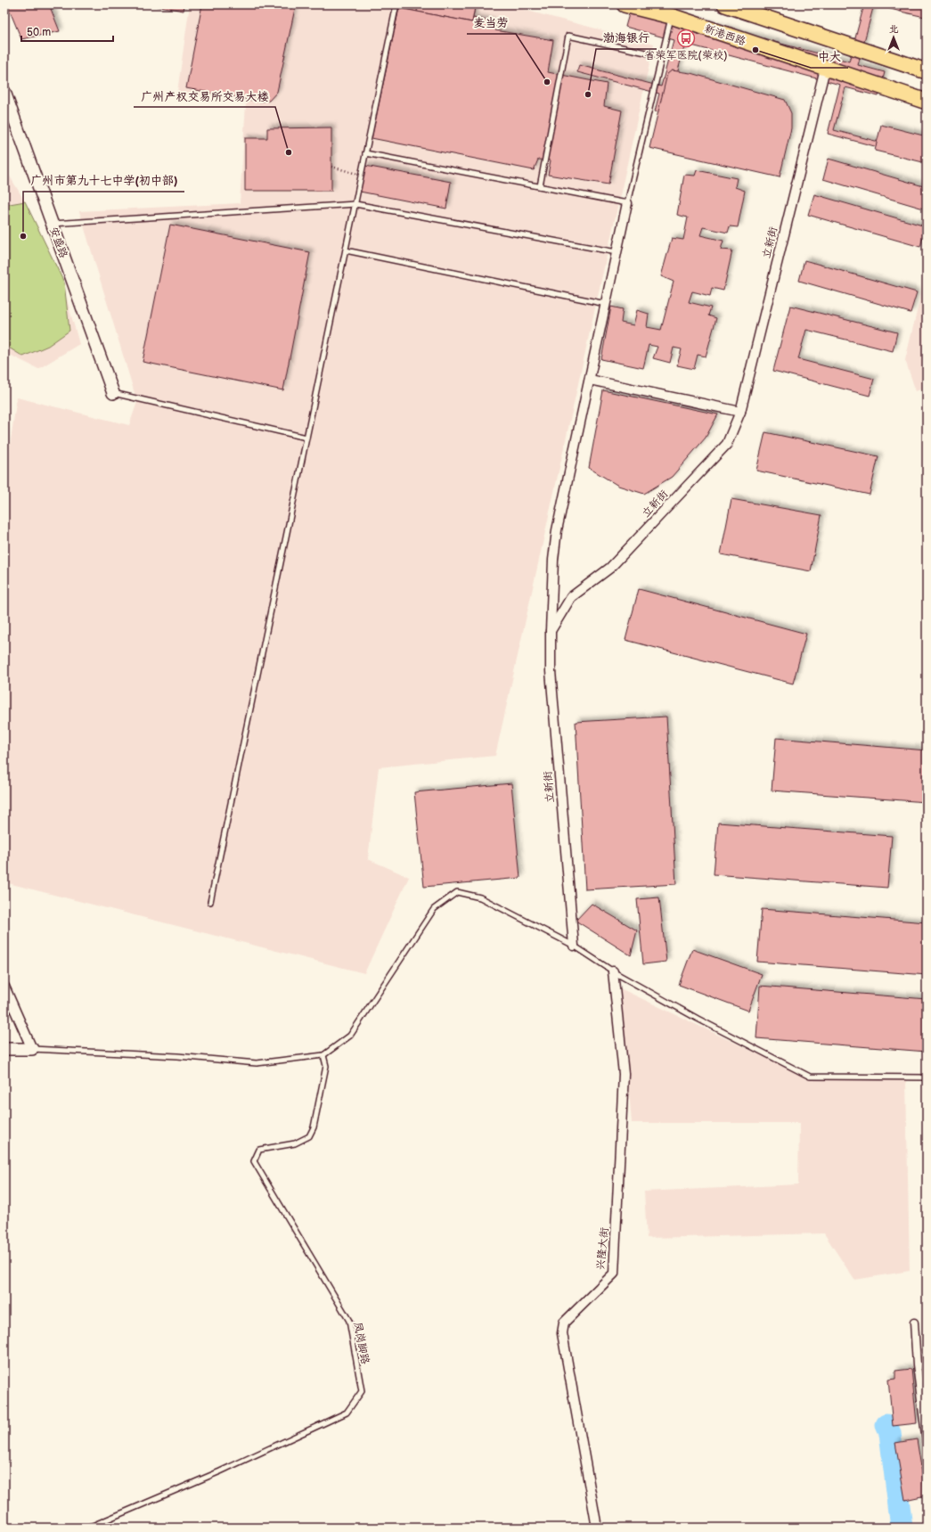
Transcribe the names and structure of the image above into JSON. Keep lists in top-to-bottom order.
{
  "streets": {
    "main road": ["新港西路"],
    "street": ["安盛路", "立新街", "兴隆大街"],
    "lane": ["凤岗脚路"]
  },
  "crossings": [
    ["新港西路", "立新街"]
  ],
  "places": {
    "bus stop": ["省荣军医院(荣校)"],
    "other": [
      "中大",
      "麦当劳",
      "渤海银行",
      "广州产权交易所交易大楼",
      "广州市第九十七中学(初中部)"
    ]
  },
  "scale_bar": "50 m",
  "north": "top"
}
